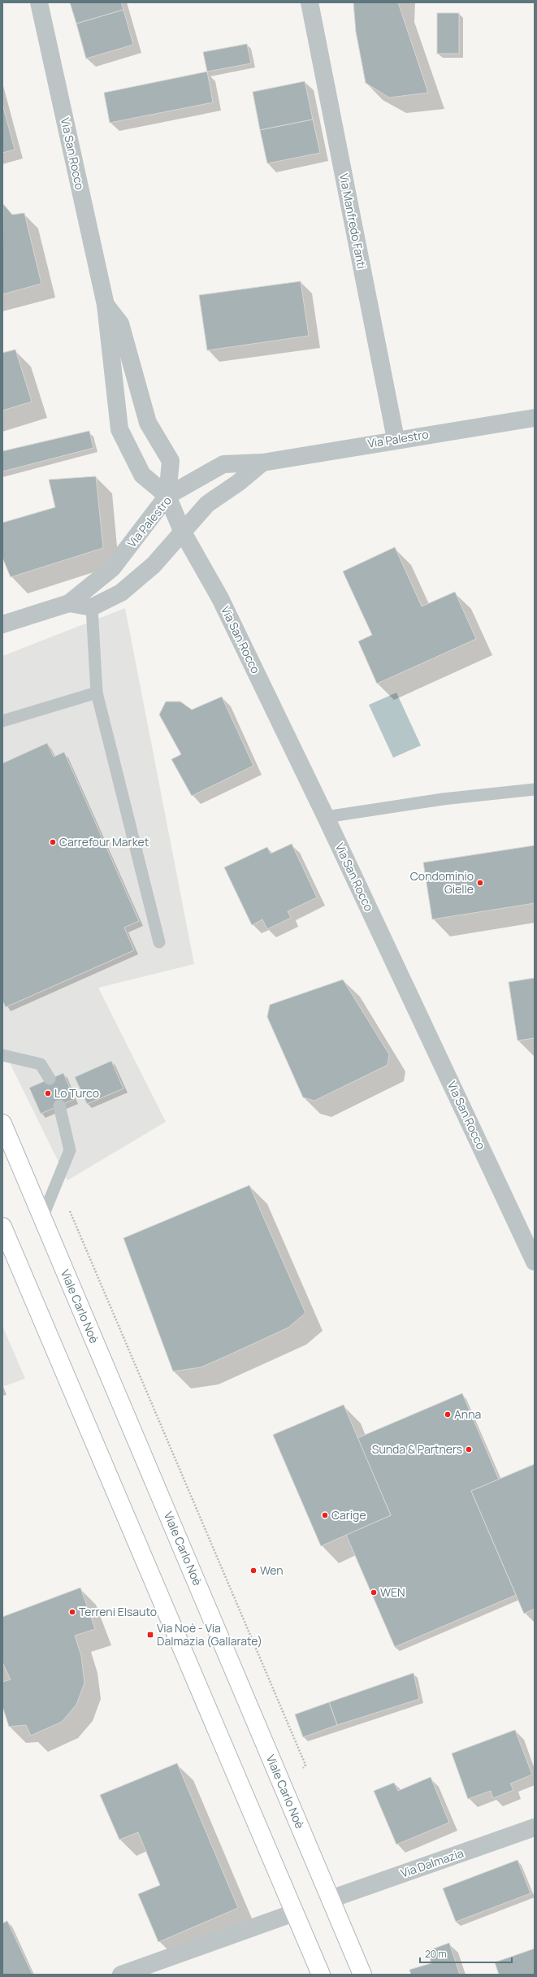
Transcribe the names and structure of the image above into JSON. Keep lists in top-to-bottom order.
{
  "streets": {
    "main road": ["Viale Carlo Noè"],
    "street": [
      "Via San Rocco",
      "Via Manfredo Fanti",
      "Via Palestro",
      "Via Dalmazia"
    ]
  },
  "crossings": [
    ["Via San Rocco", "Via Palestro"],
    ["Via Manfredo Fanti", "Via Palestro"],
    ["Viale Carlo Noè", "Via Dalmazia"]
  ],
  "places": {
    "other": [
      "Carrefour Market",
      "Condominio Gielle",
      "Lo Turco",
      "Anna",
      "Sunda & Partners",
      "Carige",
      "Wen",
      "WEN",
      "Terreni Elsauto"
    ],
    "transit": ["Via Noè - Via Dalmazia (Gallarate)"]
  },
  "scale_bar": "20 m"
}
